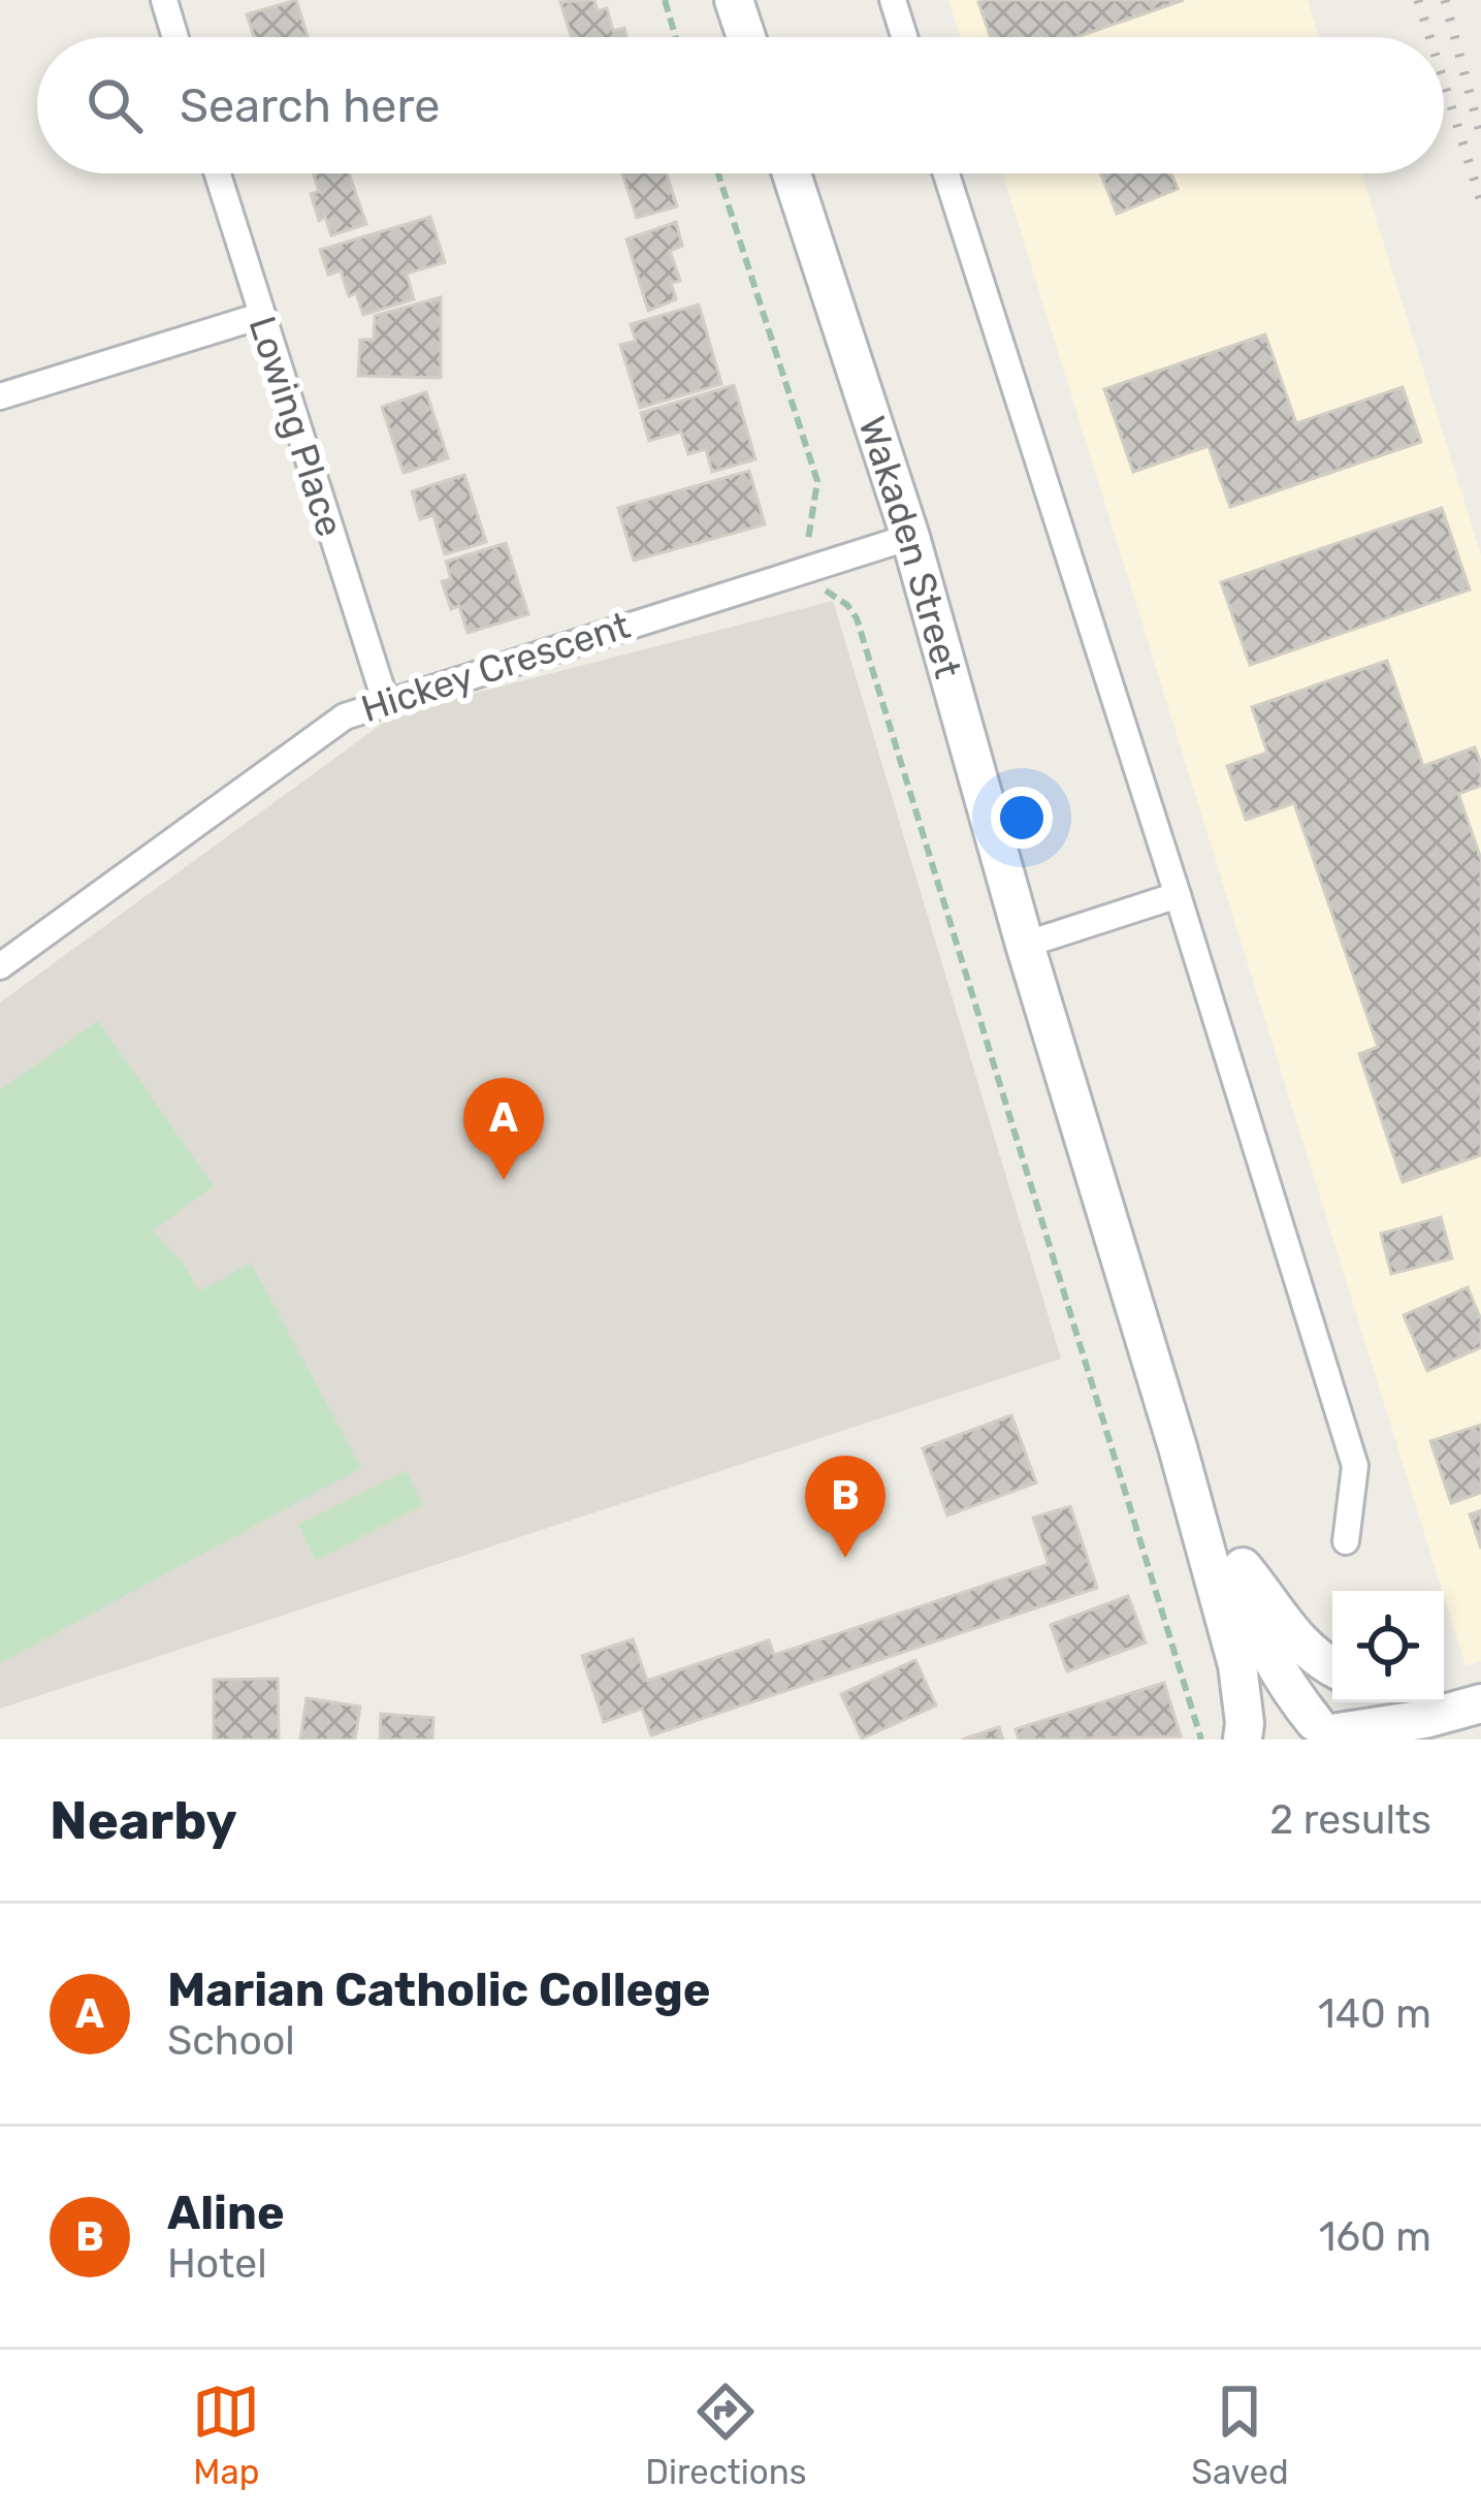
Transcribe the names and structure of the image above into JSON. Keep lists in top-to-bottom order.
{
  "streets": {
    "main road": ["Wakaden Street"],
    "street": ["Lowing Place", "Hickey Crescent"]
  },
  "crossings": [
    ["Lowing Place", "Hickey Crescent"],
    ["Wakaden Street", "Hickey Crescent"]
  ],
  "page": {
    "search": "Search here",
    "pins": ["A", "B"],
    "heading": ["Nearby", "2 results"],
    "list": [
      {
        "mark": "A",
        "name": "Marian Catholic College",
        "note": "School",
        "value": "140 m"
      },
      {
        "mark": "B",
        "name": "Aline",
        "note": "Hotel",
        "value": "160 m"
      }
    ],
    "nav": ["Map", "Directions", "Saved"]
  }
}
